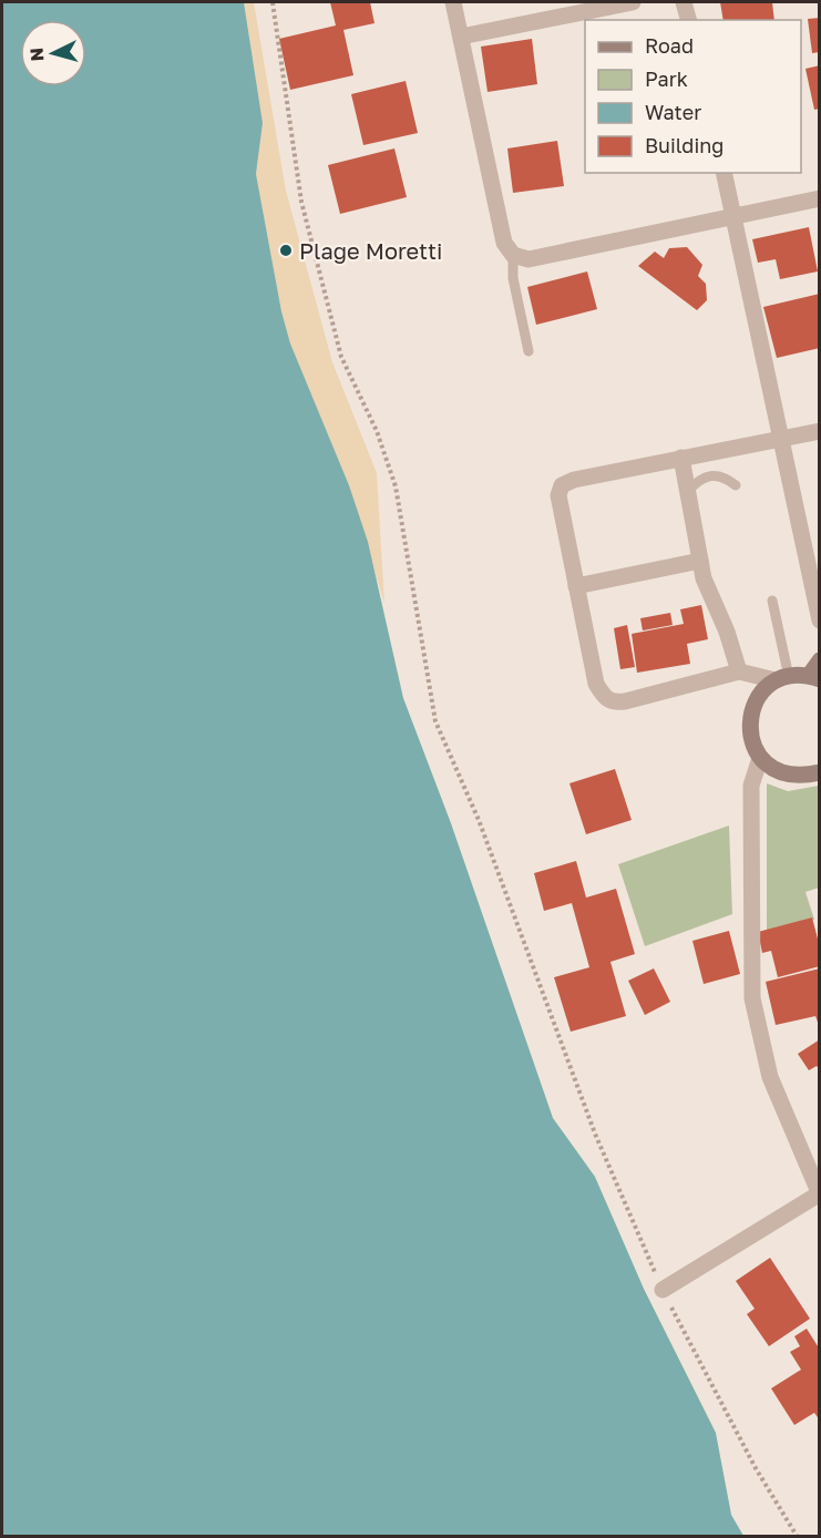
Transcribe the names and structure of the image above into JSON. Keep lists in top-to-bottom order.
{
  "places": ["Plage Moretti"],
  "legend": [
    "Road",
    "Park",
    "Water",
    "Building"
  ],
  "north": "left"
}
